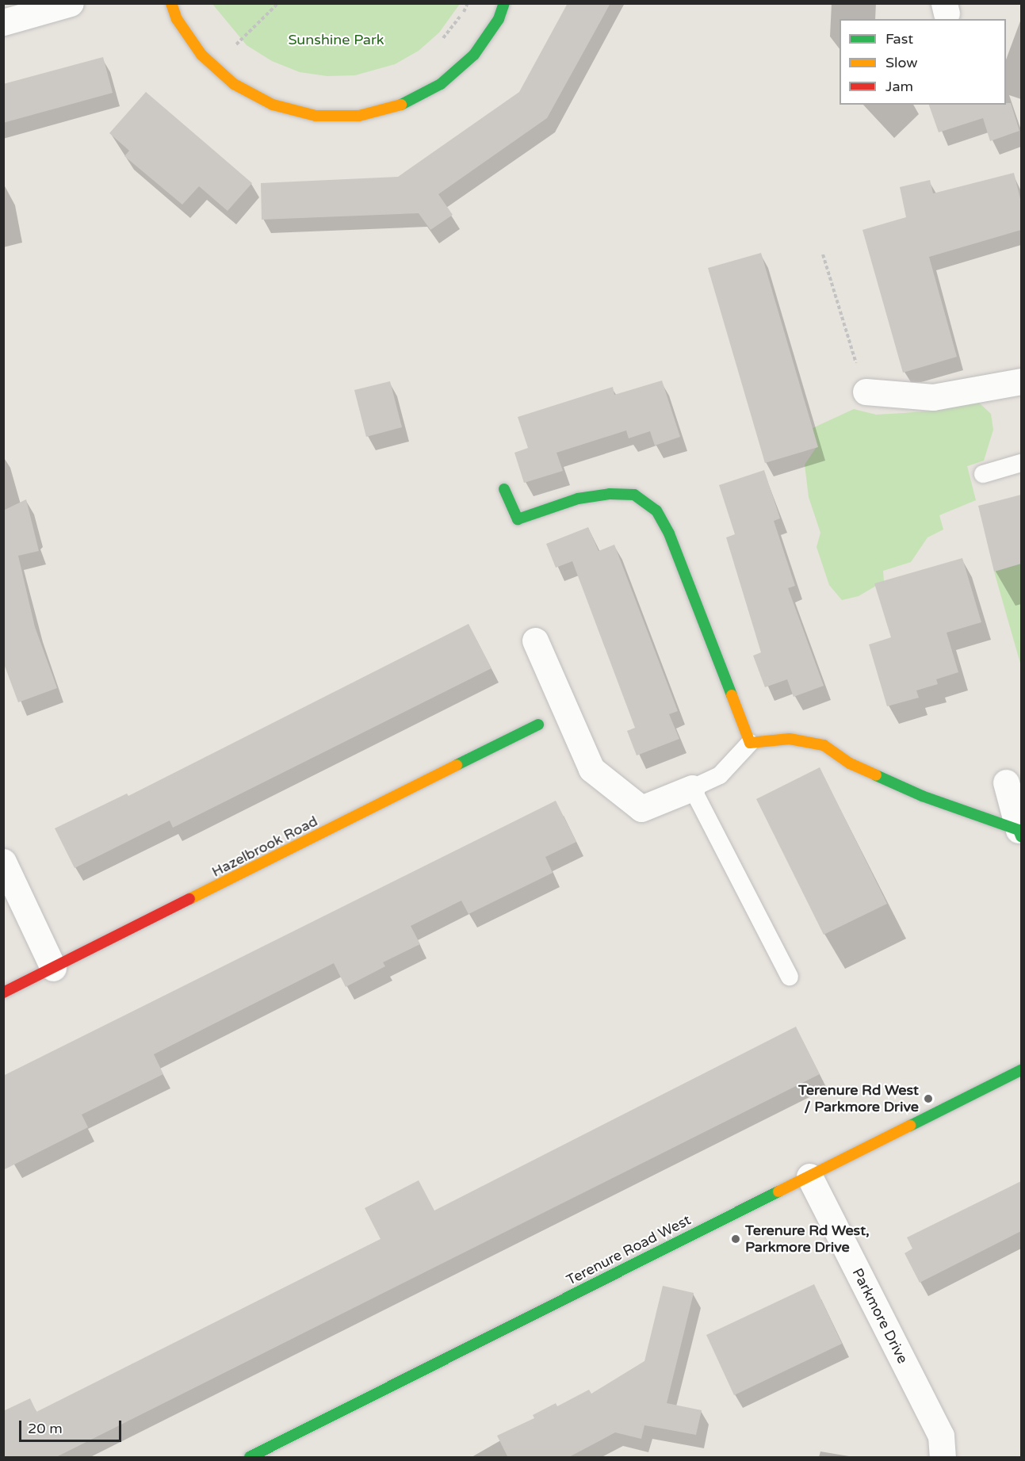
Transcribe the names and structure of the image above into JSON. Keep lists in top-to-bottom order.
{
  "streets": {
    "street": ["Hazelbrook Road", "Terenure Road West", "Parkmore Drive"]
  },
  "crossings": [
    ["Terenure Road West", "Parkmore Drive"]
  ],
  "parks": ["Sunshine Park"],
  "places": ["Terenure Rd West / Parkmore Drive", "Terenure Rd West, Parkmore Drive"],
  "legend": ["Fast", "Slow", "Jam"],
  "scale_bar": "20 m"
}
